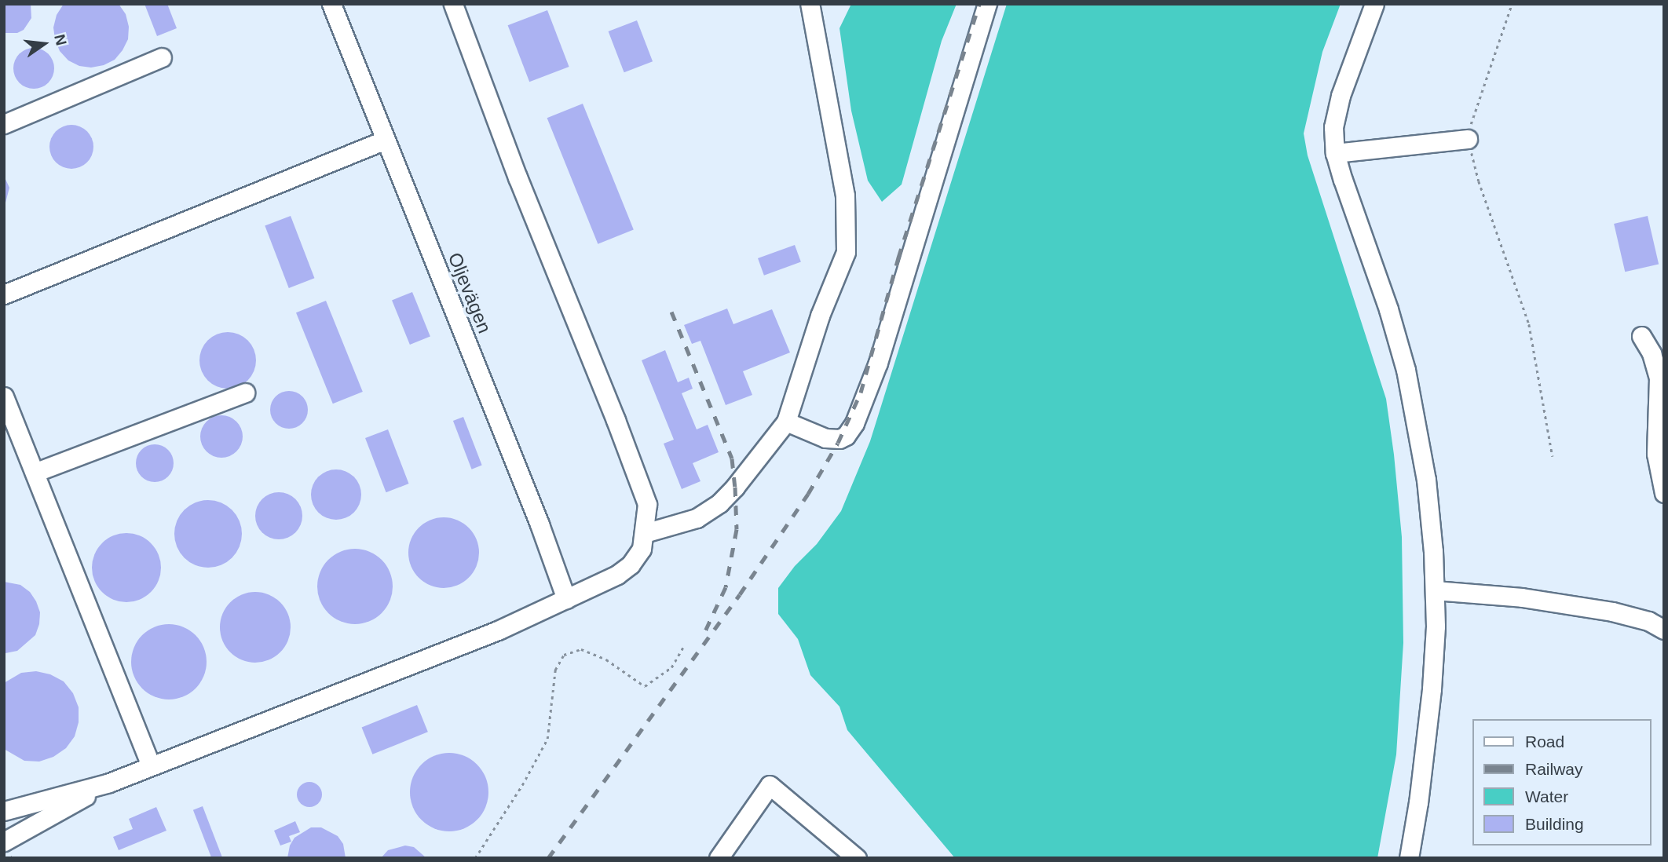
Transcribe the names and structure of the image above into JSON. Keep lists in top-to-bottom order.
{
  "streets": {
    "street": ["Oljevägen"]
  },
  "legend": [
    "Road",
    "Railway",
    "Water",
    "Building"
  ],
  "north": "right"
}
